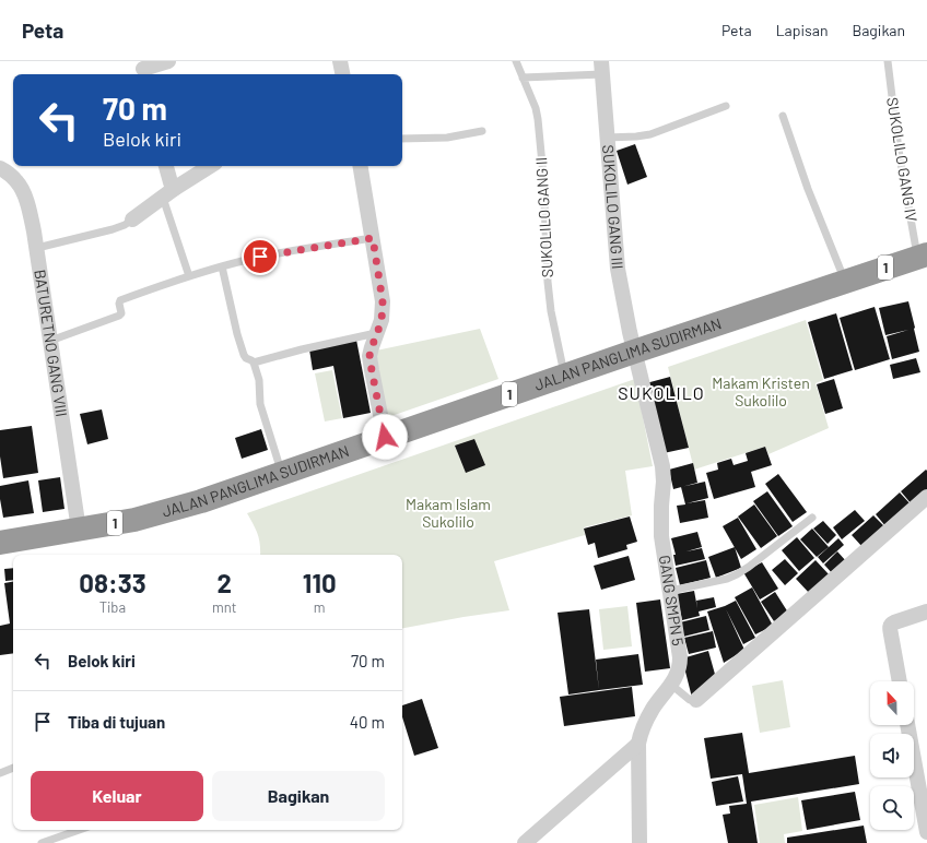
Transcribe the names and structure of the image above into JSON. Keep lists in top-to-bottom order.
{
  "streets": {
    "highway": ["1", "JALAN PANGLIMA SUDIRMAN"],
    "street": ["SUKOLILO GANG III", "BATURETNO GANG VIII", "GANG SMPN 5"],
    "lane": ["SUKOLILO GANG IV", "SUKOLILO GANG II"]
  },
  "crossings": [
    ["SUKOLILO GANG IV", "JALAN PANGLIMA SUDIRMAN"],
    ["SUKOLILO GANG III", "JALAN PANGLIMA SUDIRMAN"],
    ["SUKOLILO GANG III", "GANG SMPN 5"],
    ["SUKOLILO GANG II", "JALAN PANGLIMA SUDIRMAN"],
    ["BATURETNO GANG VIII", "JALAN PANGLIMA SUDIRMAN"],
    ["JALAN PANGLIMA SUDIRMAN", "GANG SMPN 5"]
  ],
  "districts": ["SUKOLILO"],
  "parks": ["Makam Kristen Sukolilo", "Makam Islam Sukolilo"],
  "north": "top",
  "page": {
    "header": "Peta",
    "nav": ["Peta", "Lapisan", "Bagikan"],
    "turn": ["70 m", "Belok kiri"],
    "eta": [
      "08:33",
      "Tiba",
      "2",
      "mnt",
      "110",
      "m"
    ],
    "list": [
      {
        "name": "Belok kiri",
        "value": "70 m"
      },
      {
        "name": "Tiba di tujuan",
        "value": "40 m"
      }
    ],
    "buttons": ["Keluar", "Bagikan"]
  }
}
